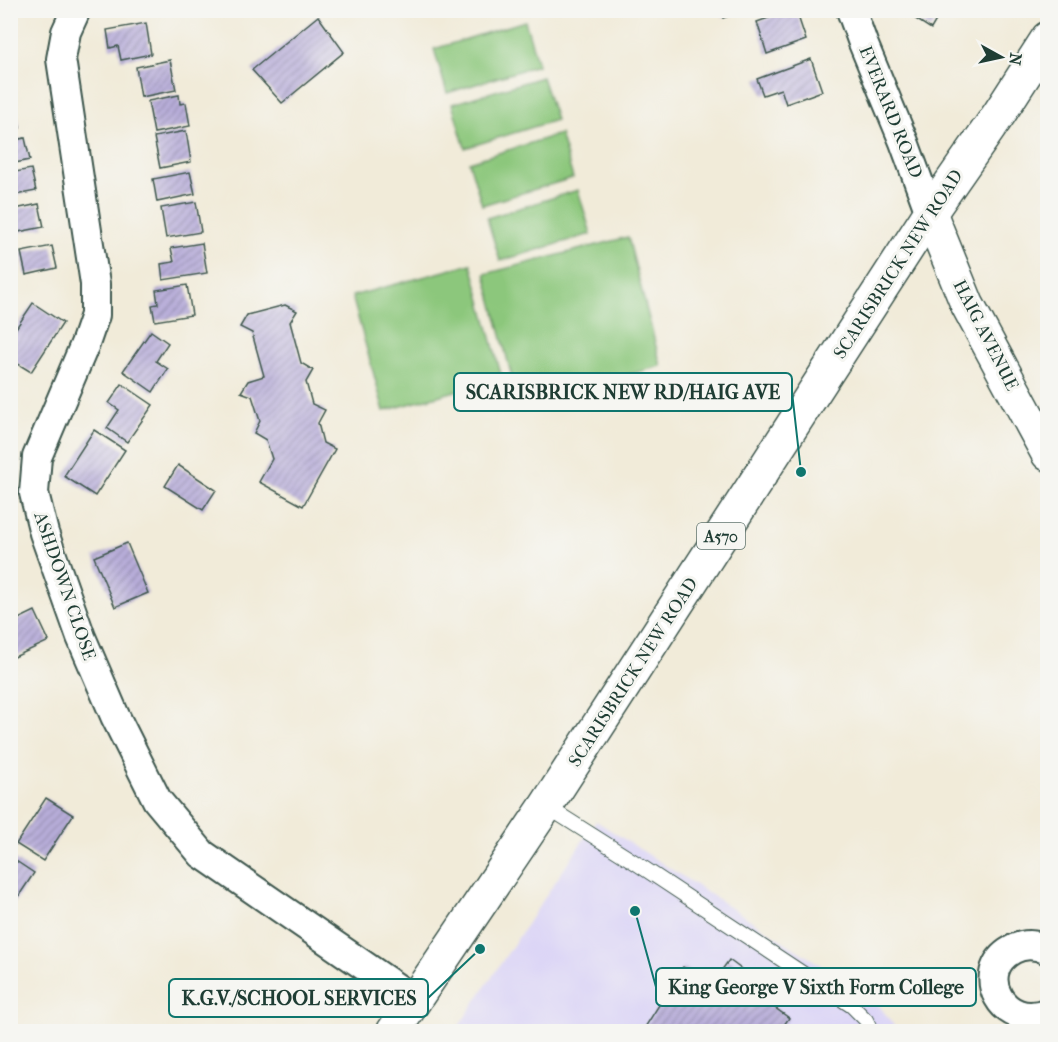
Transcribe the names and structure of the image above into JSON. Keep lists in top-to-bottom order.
{
  "streets": {
    "main road": ["SCARISBRICK NEW ROAD", "HAIG AVENUE", "A570"],
    "street": ["EVERARD ROAD", "ASHDOWN CLOSE"]
  },
  "crossings": [
    ["EVERARD ROAD", "SCARISBRICK NEW ROAD"],
    ["EVERARD ROAD", "HAIG AVENUE"],
    ["SCARISBRICK NEW ROAD", "HAIG AVENUE"],
    ["SCARISBRICK NEW ROAD", "ASHDOWN CLOSE"]
  ],
  "places": ["SCARISBRICK NEW RD/HAIG AVE", "King George V Sixth Form College", "K.G.V./SCHOOL SERVICES"],
  "north": "right"
}
